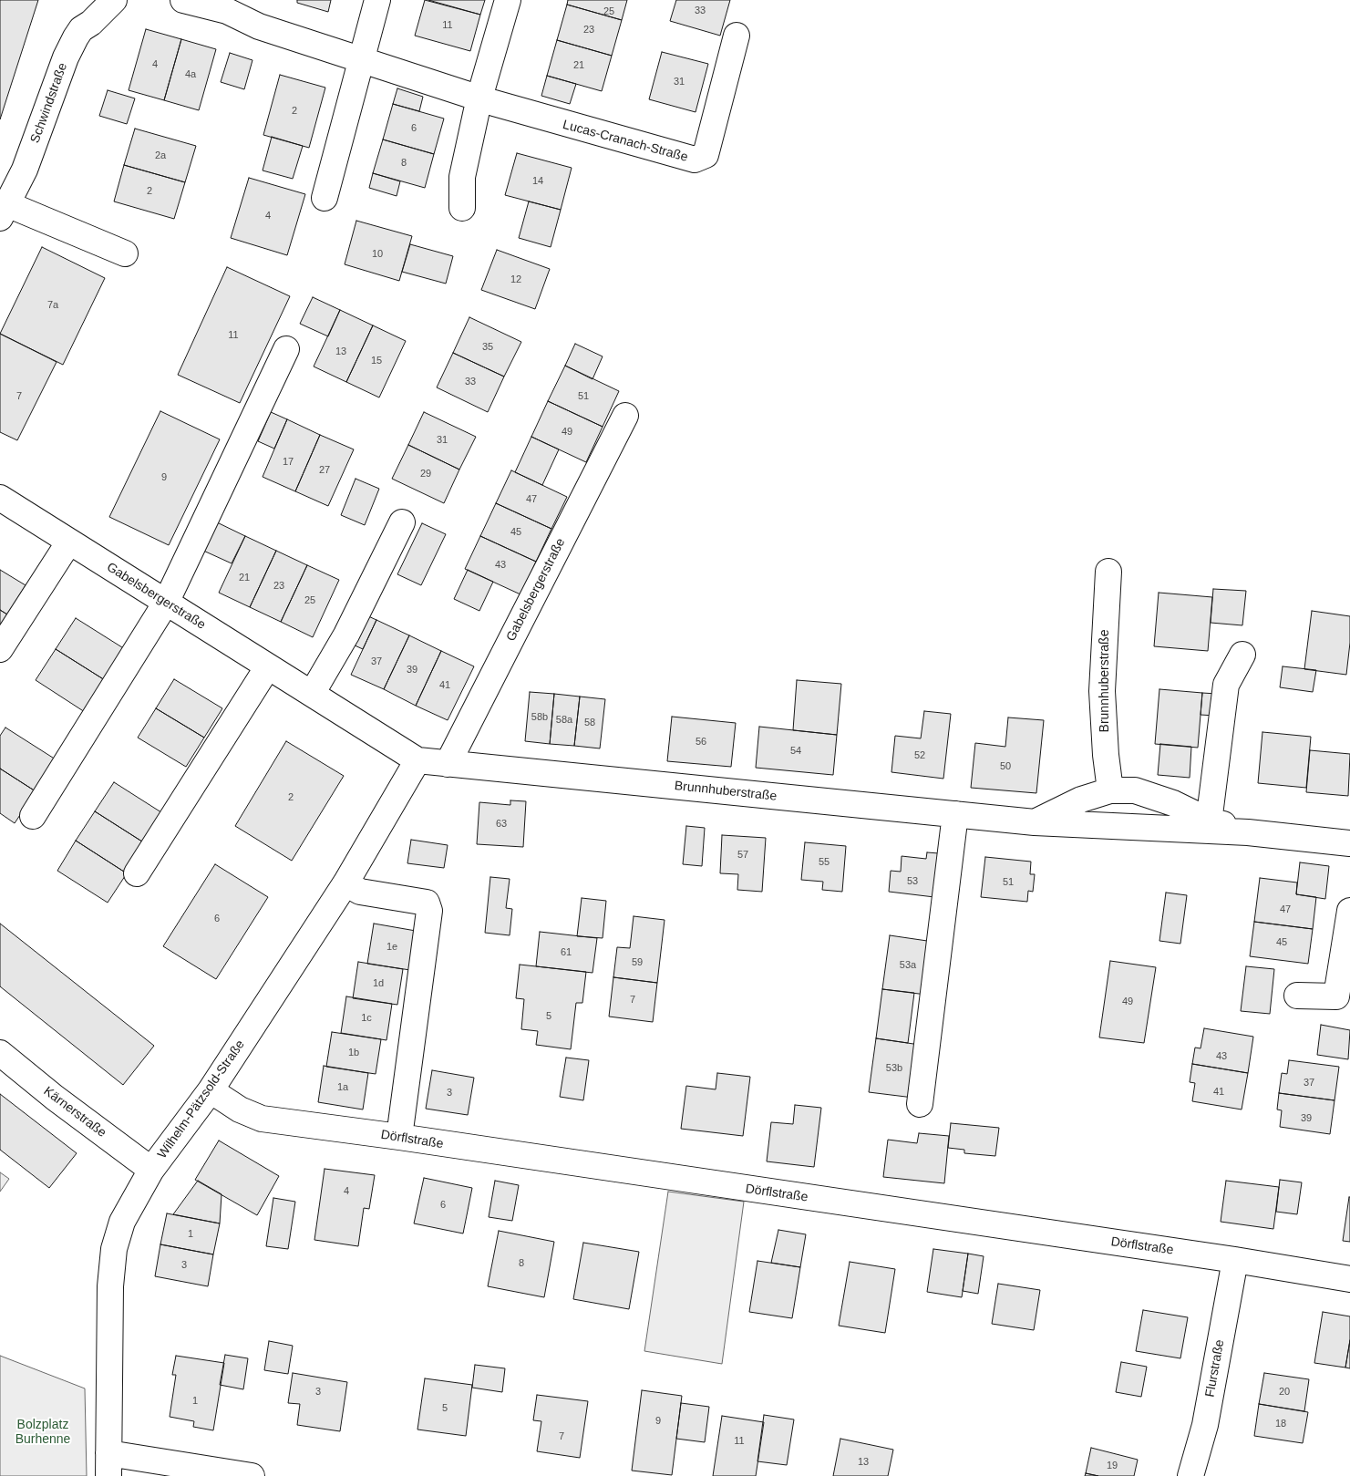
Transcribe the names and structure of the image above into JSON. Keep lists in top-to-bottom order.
{
  "streets": {
    "street": [
      "Schwindstraße",
      "Lucas-Cranach-Straße",
      "Gabelsbergerstraße",
      "Brunnhuberstraße",
      "Wilhelm-Pätzsold-Straße",
      "Kärnerstraße",
      "Dörflstraße",
      "Flurstraße"
    ]
  },
  "crossings": [
    ["Gabelsbergerstraße", "Brunnhuberstraße"],
    ["Gabelsbergerstraße", "Wilhelm-Pätzsold-Straße"],
    ["Brunnhuberstraße", "Wilhelm-Pätzsold-Straße"],
    ["Wilhelm-Pätzsold-Straße", "Kärnerstraße"],
    ["Wilhelm-Pätzsold-Straße", "Dörflstraße"],
    ["Dörflstraße", "Flurstraße"]
  ],
  "parks": ["Bolzplatz Burhenne"],
  "house_numbers": [
    "33",
    "25",
    "11",
    "23",
    "4",
    "21",
    "4a",
    "31",
    "2",
    "6",
    "2a",
    "8",
    "14",
    "2",
    "4",
    "10",
    "12",
    "7a",
    "11",
    "35",
    "13",
    "15",
    "33",
    "7",
    "51",
    "49",
    "31",
    "17",
    "27",
    "29",
    "9",
    "47",
    "45",
    "43",
    "21",
    "23",
    "25",
    "37",
    "39",
    "41",
    "58b",
    "58a",
    "58",
    "56",
    "54",
    "52",
    "50",
    "2",
    "63",
    "57",
    "55",
    "53",
    "51",
    "47",
    "6",
    "45",
    "1e",
    "61",
    "59",
    "53a",
    "1d",
    "7",
    "49",
    "5",
    "1c",
    "1b",
    "43",
    "53b",
    "37",
    "1a",
    "41",
    "3",
    "39",
    "4",
    "6",
    "1",
    "8",
    "3",
    "3",
    "20",
    "1",
    "5",
    "9",
    "18",
    "7",
    "11",
    "13",
    "19"
  ]
}
